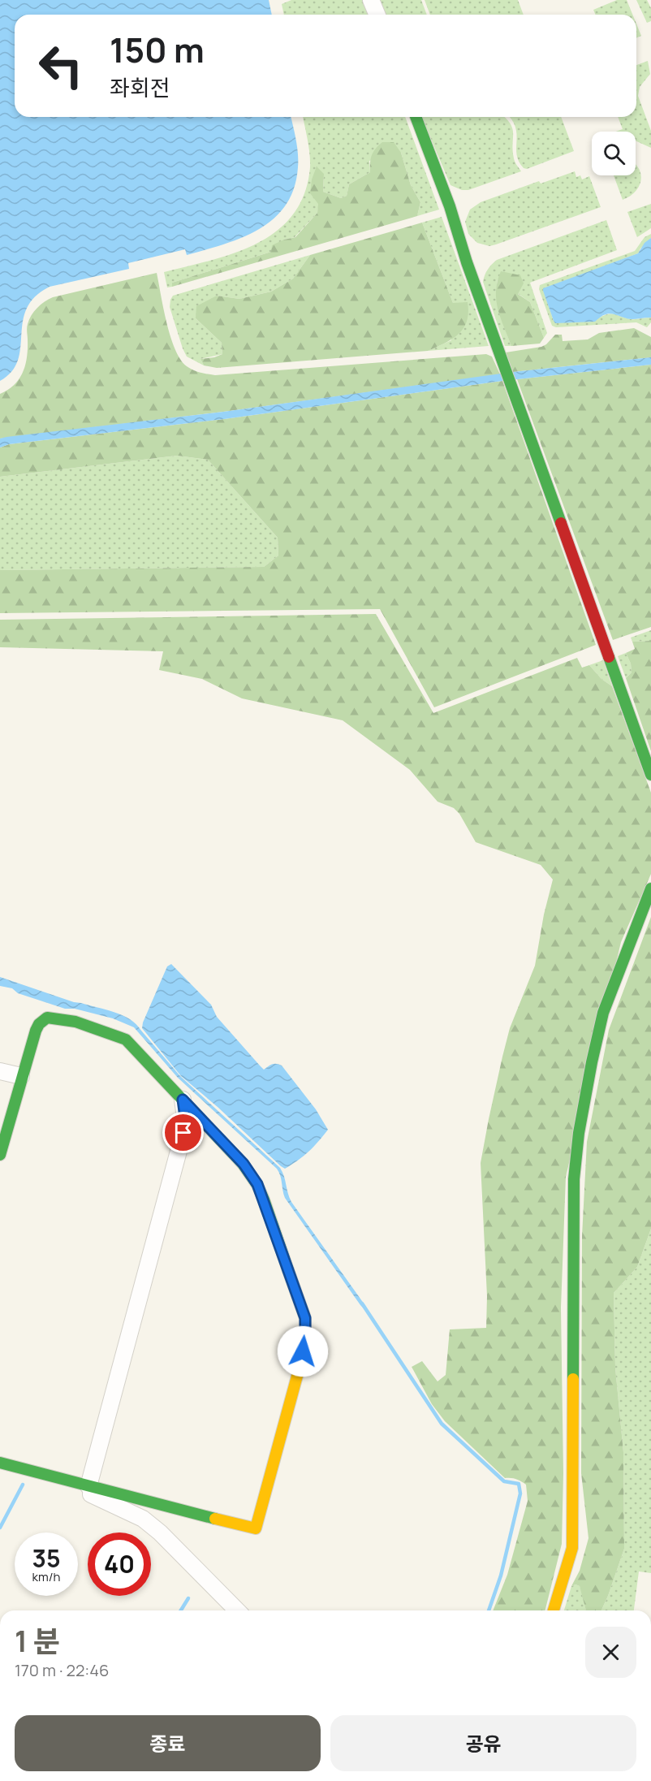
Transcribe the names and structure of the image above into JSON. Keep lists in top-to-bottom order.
{
  "page": {
    "turn": ["150 m", "좌회전"],
    "speed": "35 km/h",
    "limit": "40",
    "heading": ["1 분", "170 m · 22:46"],
    "buttons": ["종료", "공유"]
  }
}
